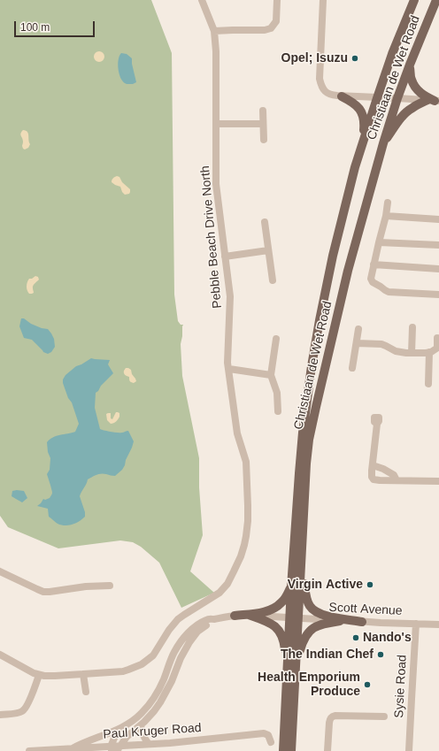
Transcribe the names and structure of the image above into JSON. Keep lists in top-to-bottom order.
{
  "streets": {
    "main road": ["Christiaan de Wet Road"],
    "street": [
      "Pebble Beach Drive North",
      "Scott Avenue",
      "Sysie Road",
      "Paul Kruger Road"
    ]
  },
  "crossings": [
    ["Christiaan de Wet Road", "Scott Avenue"],
    ["Scott Avenue", "Sysie Road"],
    ["Scott Avenue", "Paul Kruger Road"]
  ],
  "places": [
    "Opel; Isuzu",
    "Virgin Active",
    "Nando's",
    "The Indian Chef",
    "Health Emporium Produce"
  ],
  "scale_bar": "100 m"
}
